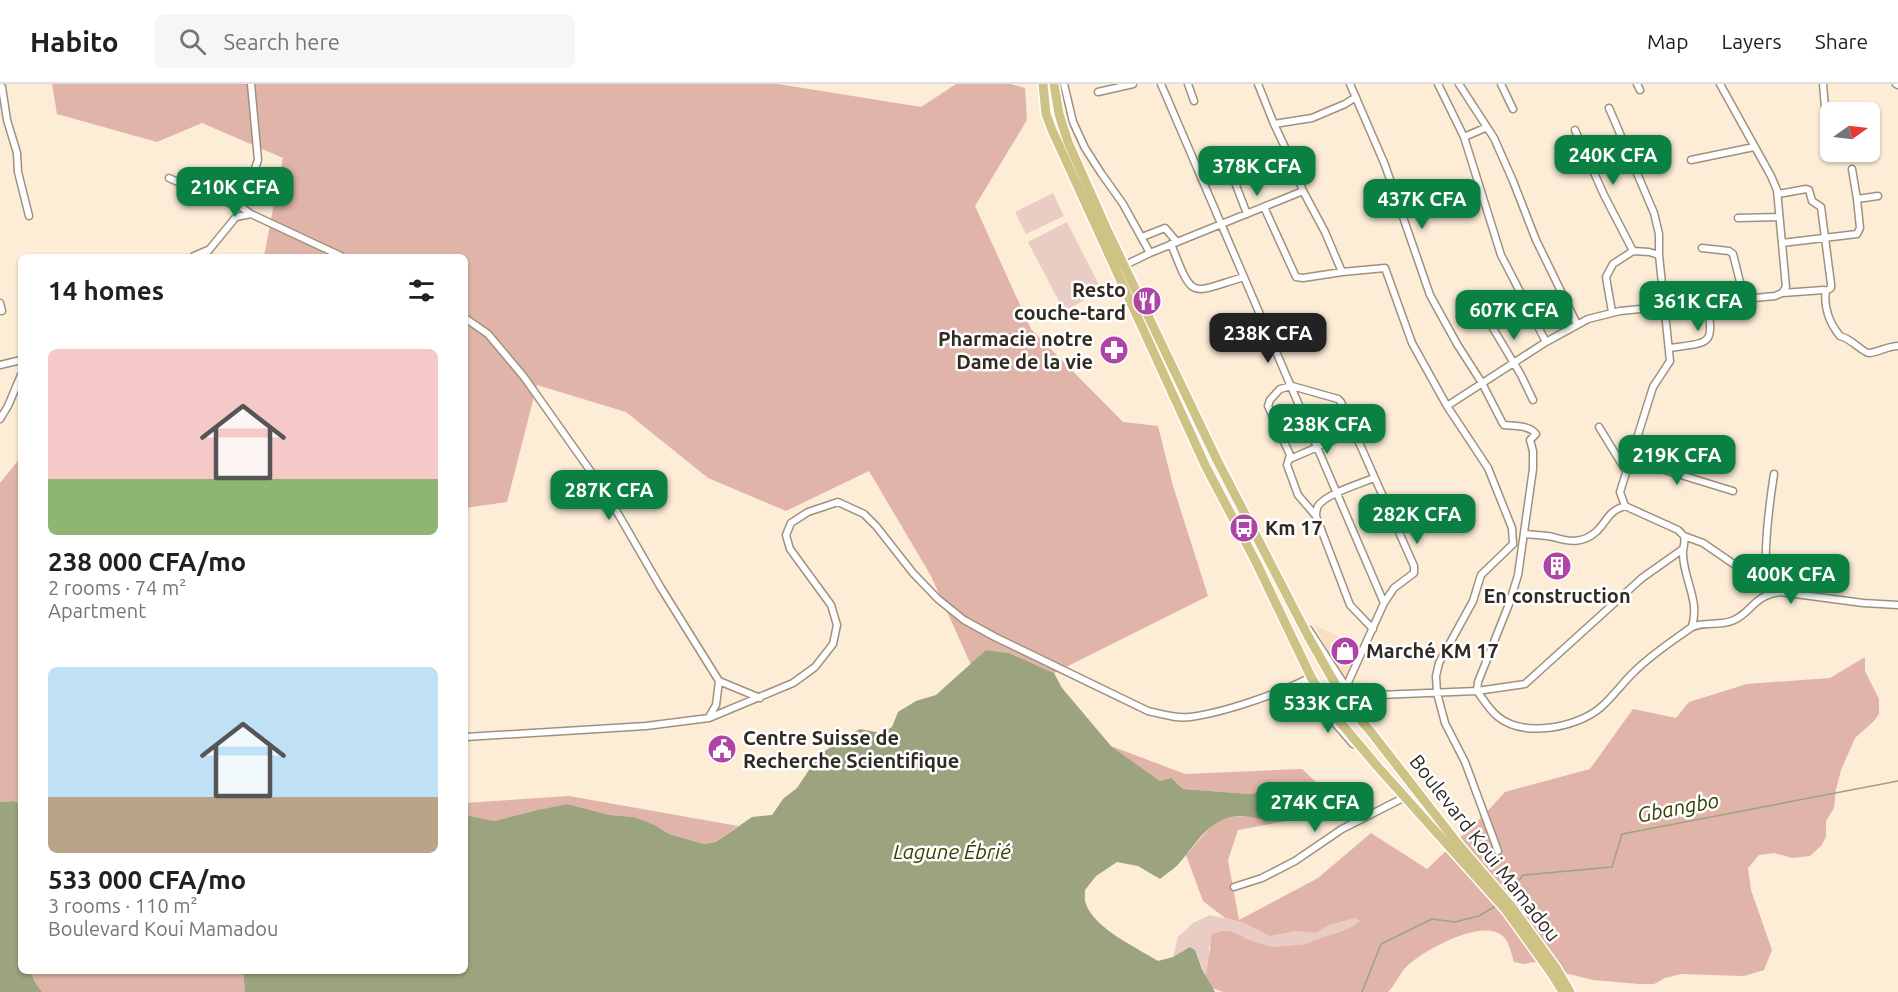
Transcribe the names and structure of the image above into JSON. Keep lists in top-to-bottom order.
{
  "streets": {
    "main road": ["Boulevard Koui Mamadou"]
  },
  "water": ["Gbangbo", "Lagune Ébrié"],
  "places": {
    "restaurant": ["Resto couche-tard"],
    "pharmacy": ["Pharmacie notre Dame de la vie"],
    "bus stop": ["Km 17"],
    "building": ["En construction"],
    "shop": ["Marché KM 17"],
    "public building": ["Centre Suisse de Recherche Scientifique"]
  },
  "north": "right",
  "page": {
    "header": "Habito",
    "search": "Search here",
    "nav": ["Map", "Layers", "Share"],
    "price": [
      "240K CFA",
      "378K CFA",
      "210K CFA",
      "437K CFA",
      "361K CFA",
      "607K CFA",
      "238K CFA",
      "238K CFA",
      "219K CFA",
      "287K CFA",
      "282K CFA",
      "400K CFA",
      "533K CFA",
      "274K CFA"
    ],
    "heading": "14 homes",
    "list": [
      {
        "name": "238 000 CFA/mo",
        "note": "2 rooms · 74 m² · Apartment"
      },
      {
        "name": "533 000 CFA/mo",
        "note": "3 rooms · 110 m² · Boulevard Koui Mamadou"
      }
    ]
  }
}
